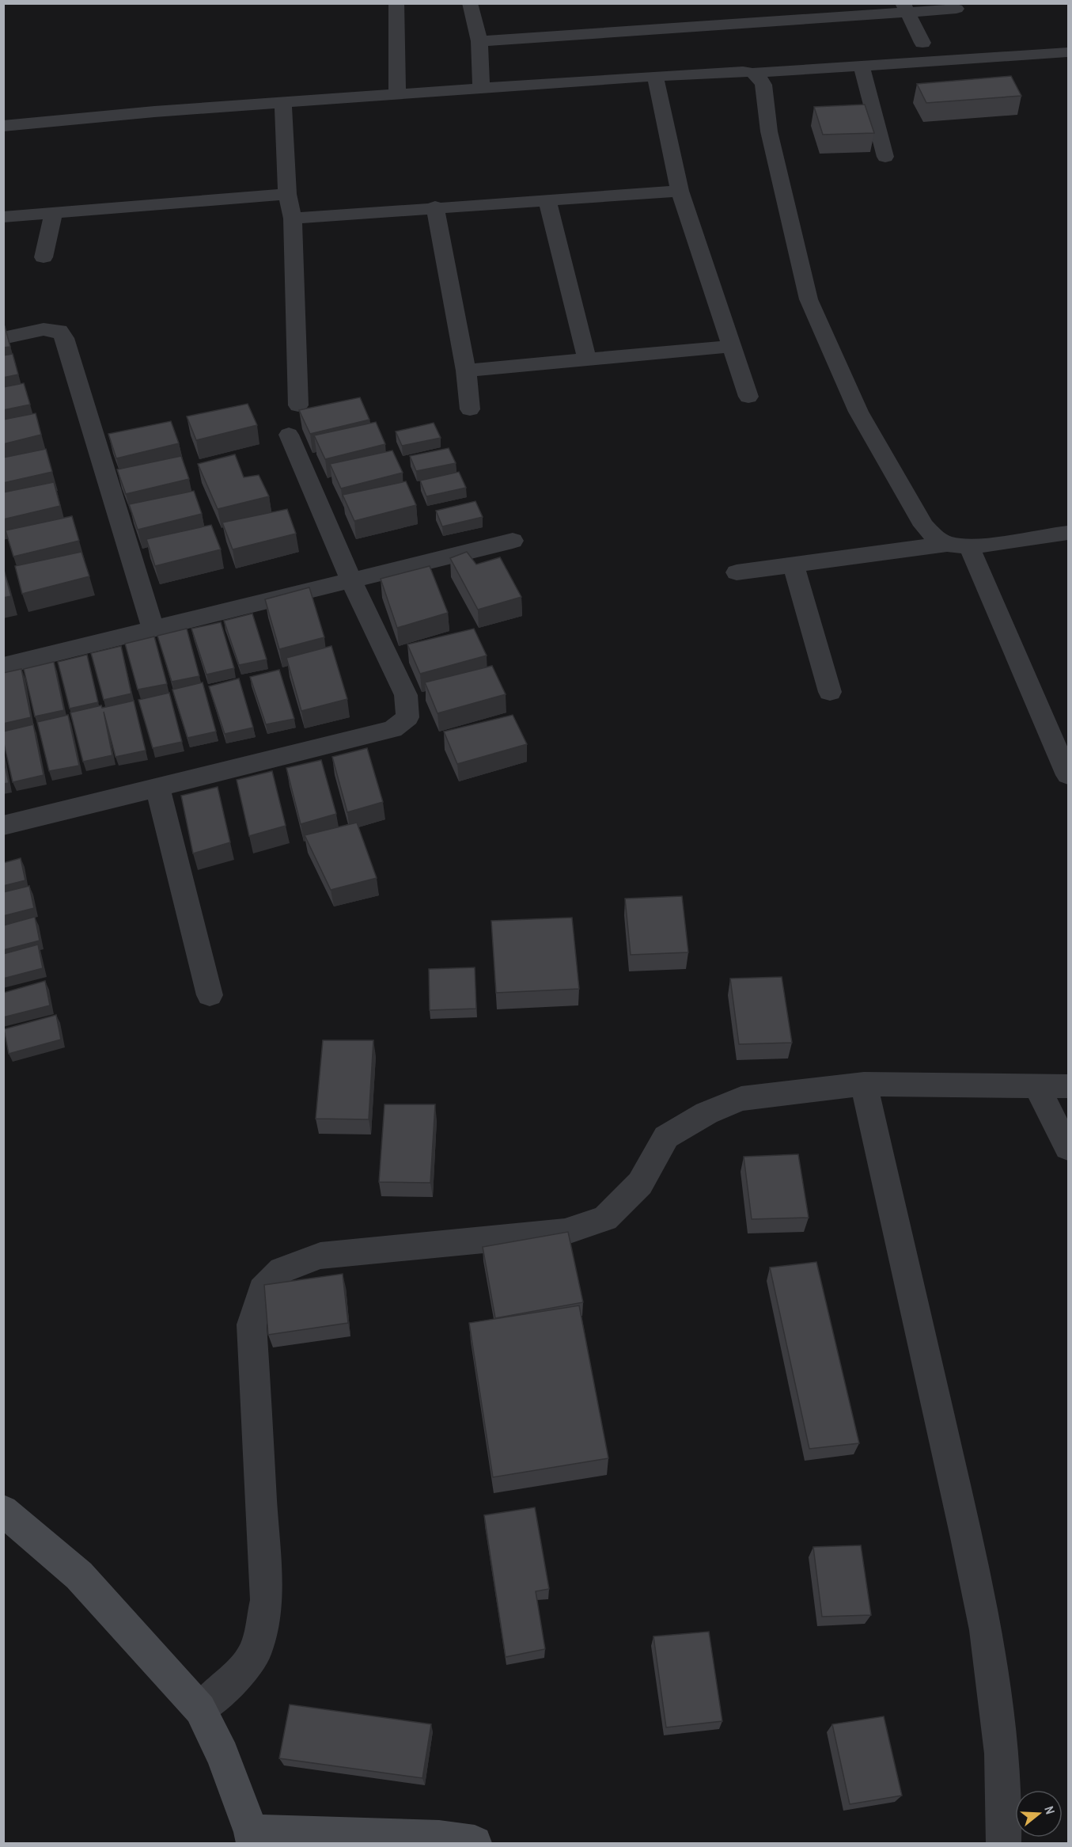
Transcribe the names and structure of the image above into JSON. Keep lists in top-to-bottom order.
{
  "north": "right"
}
